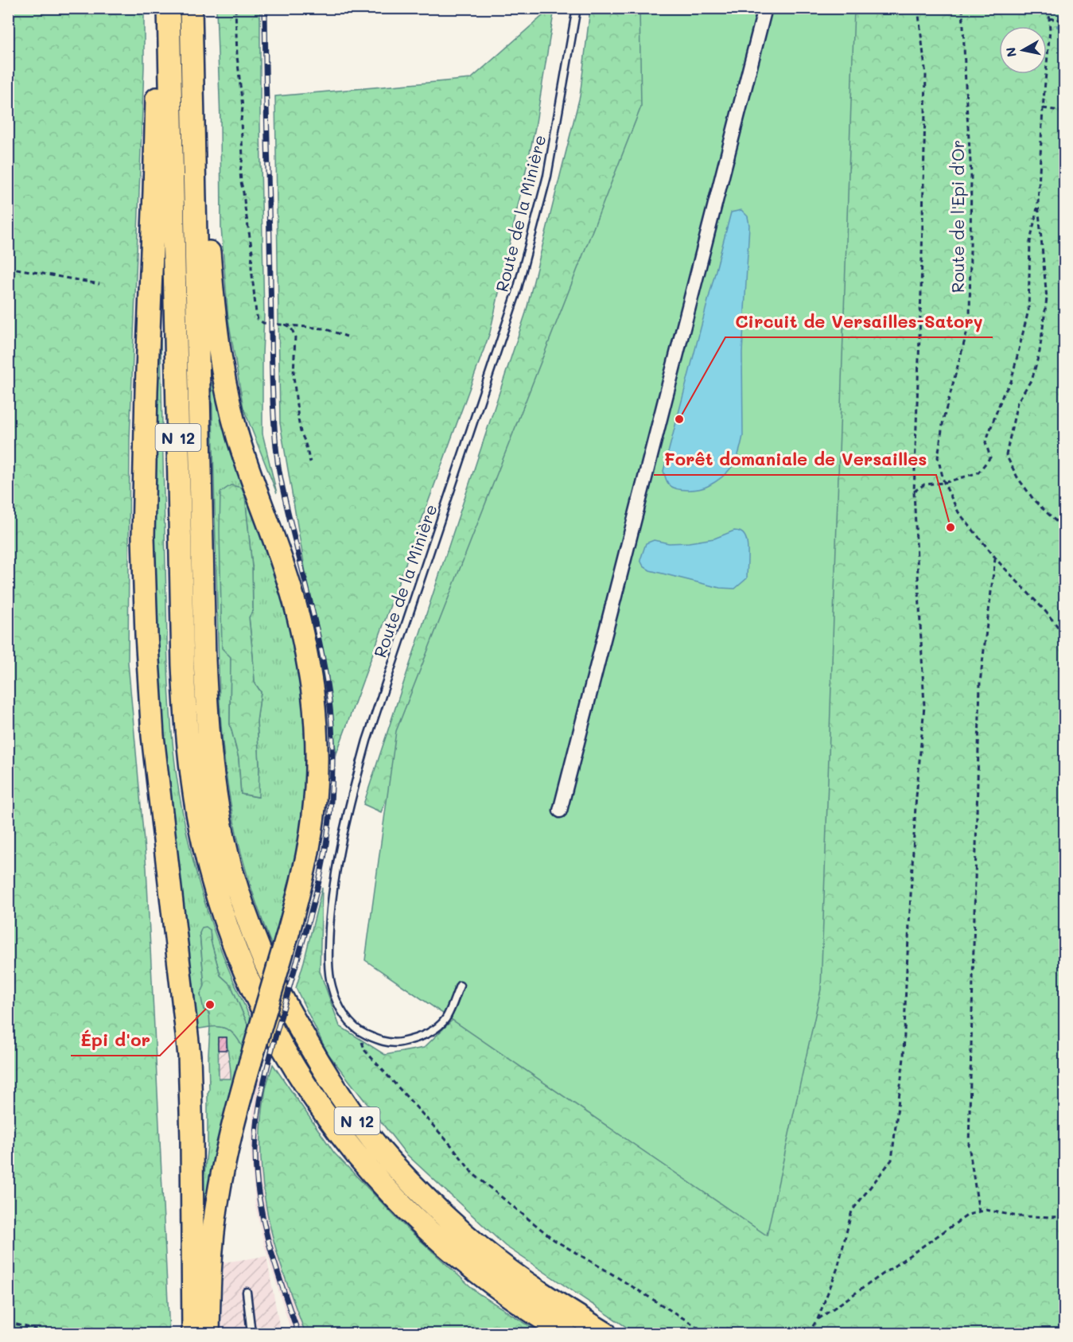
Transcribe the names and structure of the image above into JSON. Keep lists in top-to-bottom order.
{
  "streets": {
    "highway": ["N 12"],
    "lane": ["Route de la Minière"],
    "path": ["Route de l'Epi d'Or"]
  },
  "places": ["Circuit de Versailles-Satory", "Forêt domaniale de Versailles", "Épi d'or"],
  "north": "left"
}
